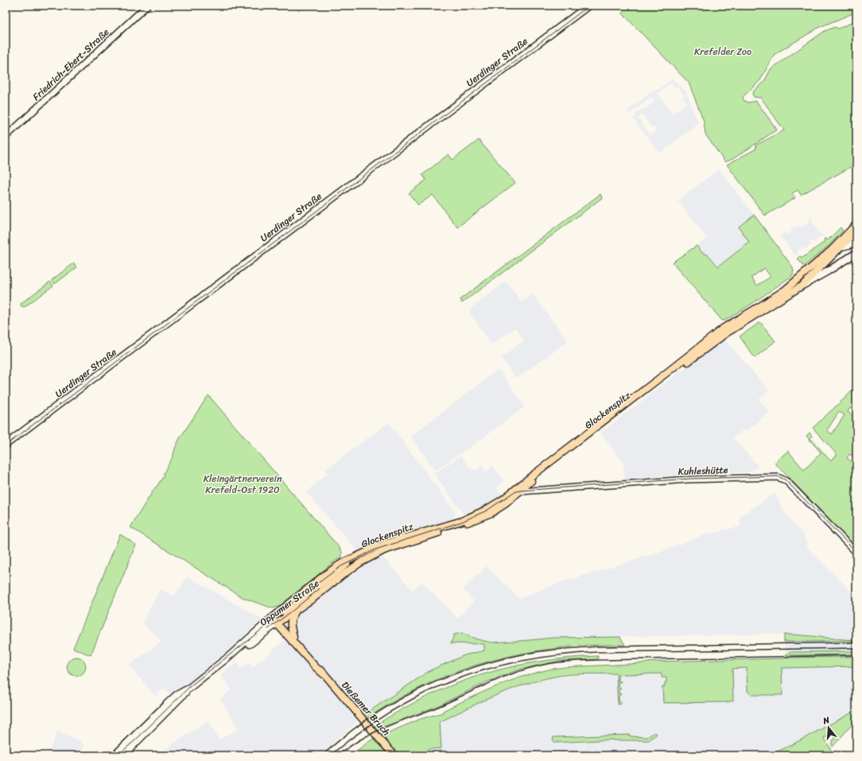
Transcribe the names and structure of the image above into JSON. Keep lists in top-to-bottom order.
{
  "streets": {
    "main road": [
      "Uerdinger Straße",
      "Glockenspitz",
      "Oppumer Straße",
      "Dießemer Bruch"
    ],
    "street": ["Friedrich-Ebert-Straße", "Kuhleshütte"]
  },
  "crossings": [
    ["Glockenspitz", "Kuhleshütte"],
    ["Glockenspitz", "Oppumer Straße"],
    ["Oppumer Straße", "Dießemer Bruch"]
  ],
  "parks": ["Krefelder Zoo", "Kleingärtnerverein Krefeld-Ost 1920"],
  "north": "top"
}
